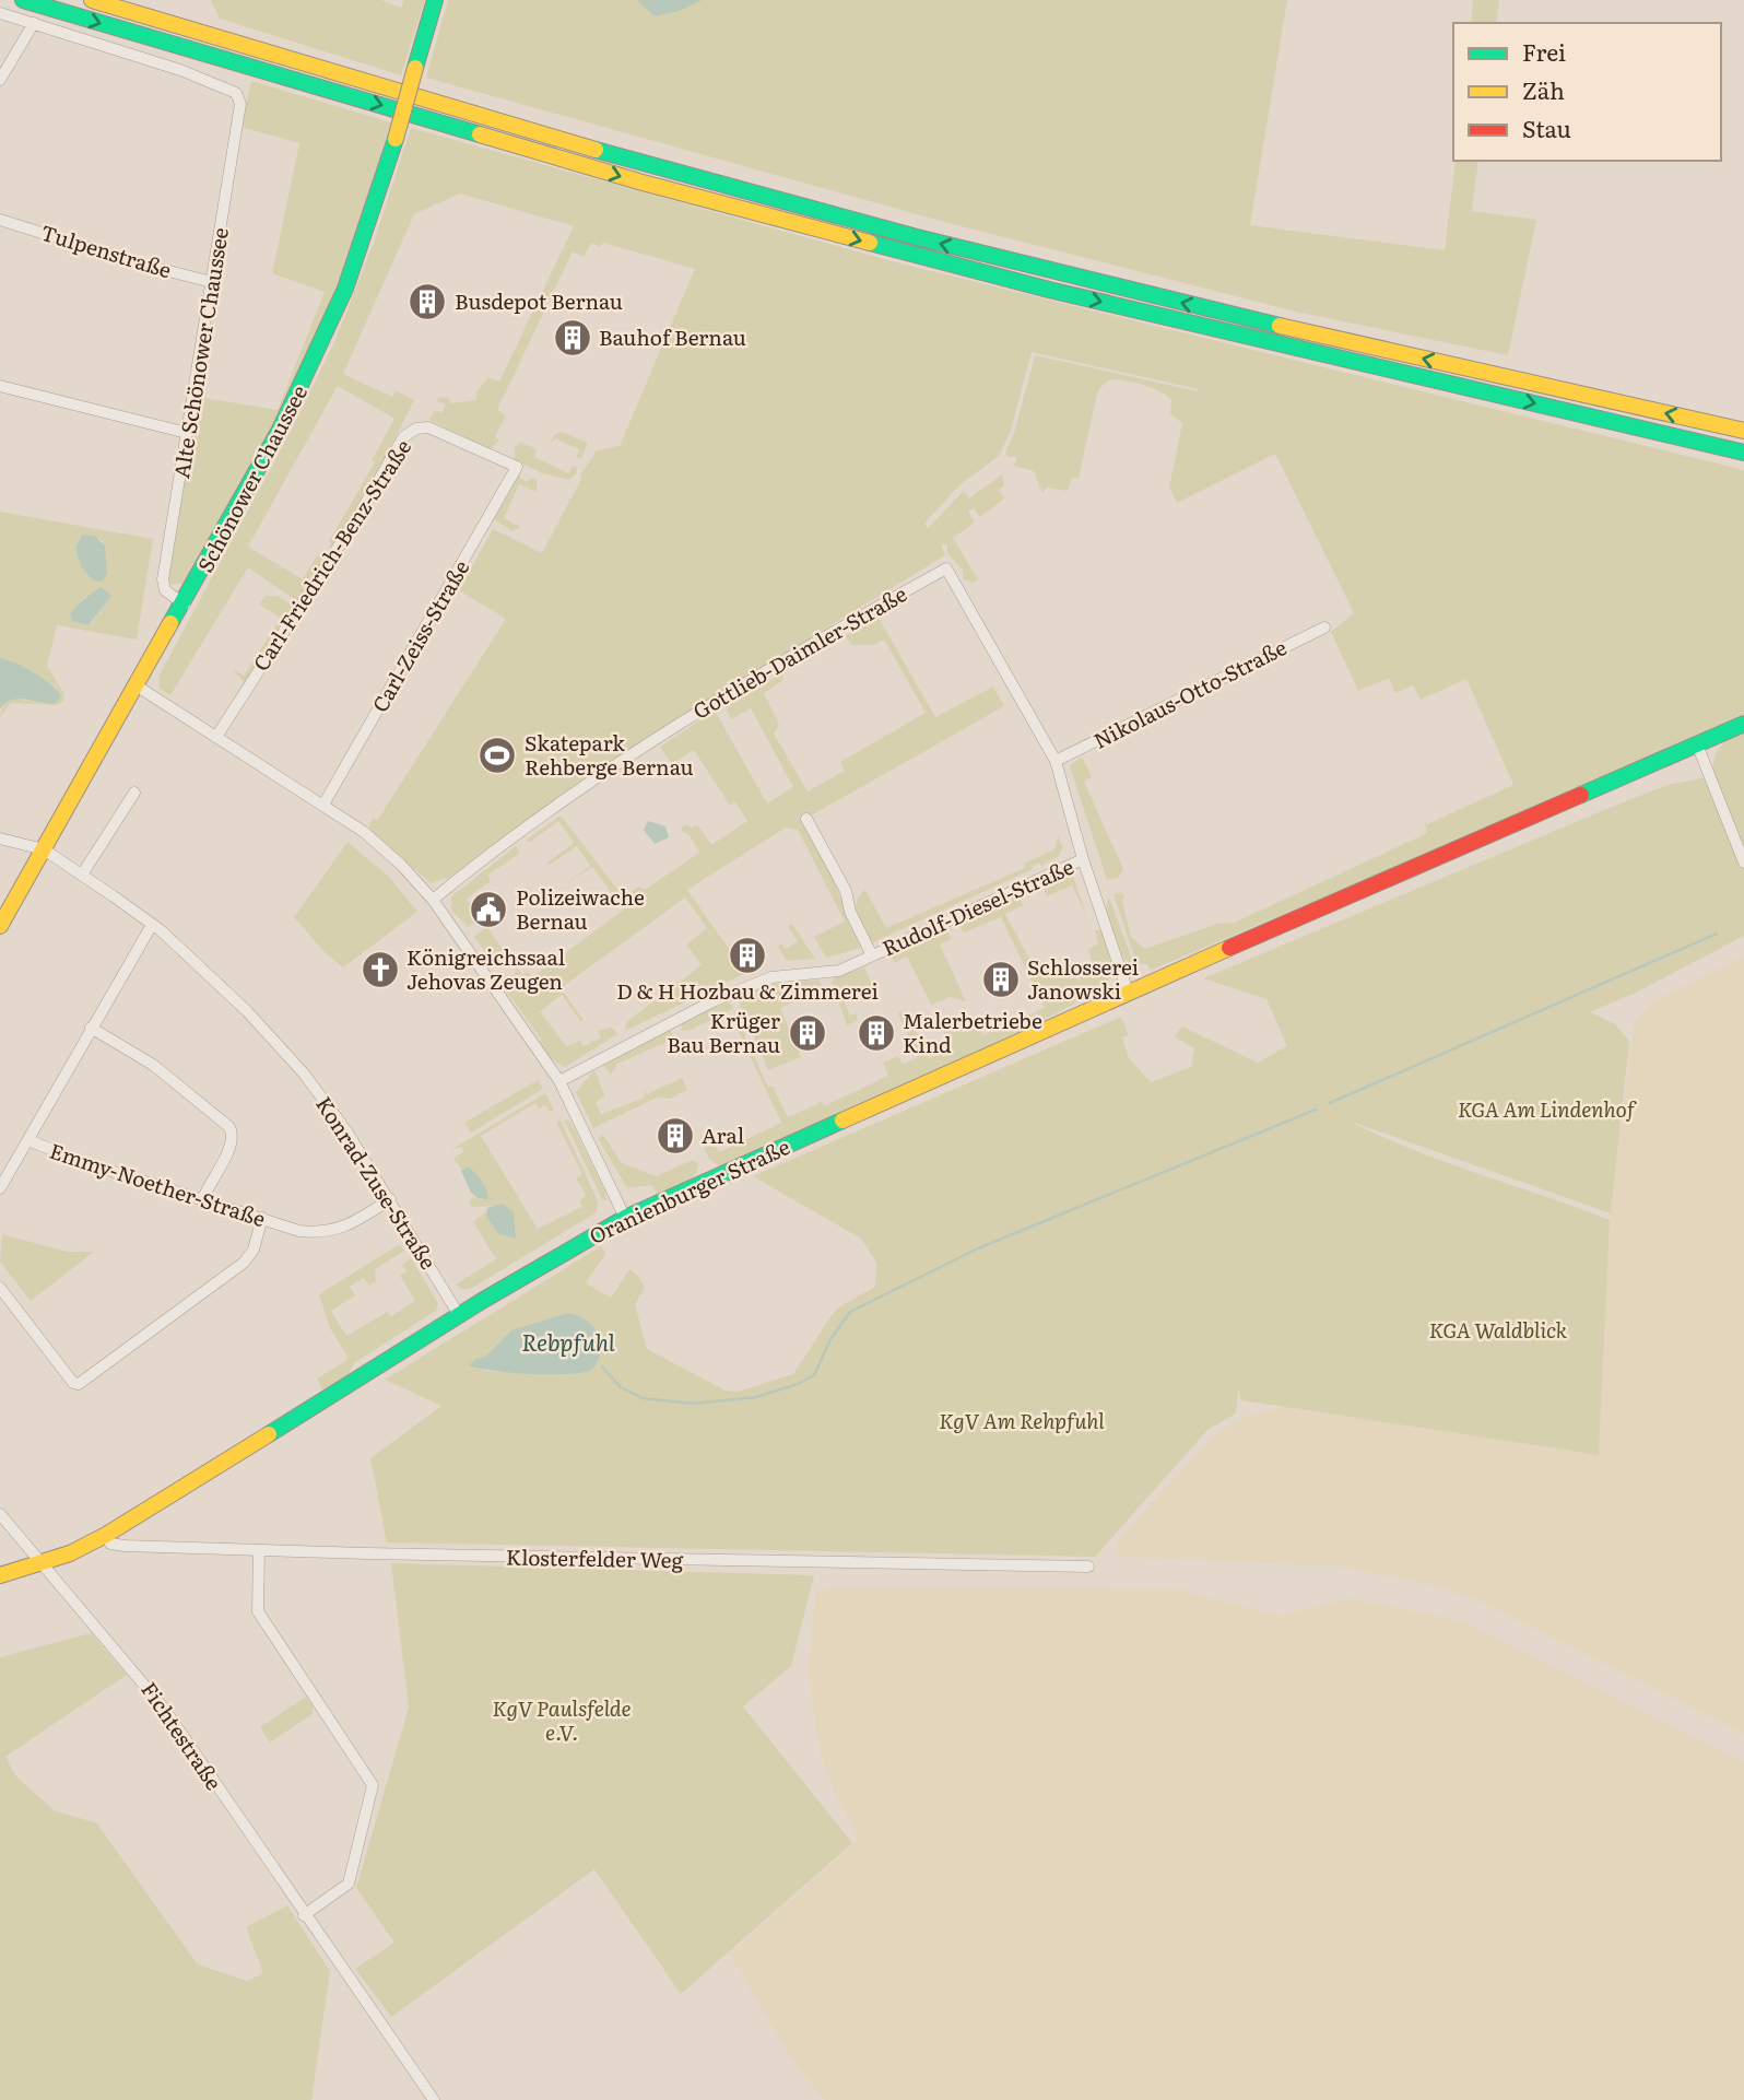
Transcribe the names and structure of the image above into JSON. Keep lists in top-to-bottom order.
{
  "streets": {
    "main road": ["Schönower Chaussee", "Oranienburger Straße"],
    "street": [
      "Tulpenstraße",
      "Alte Schönower Chaussee",
      "Carl-Friedrich-Benz-Straße",
      "Carl-Zeiss-Straße",
      "Gottlieb-Daimler-Straße",
      "Nikolaus-Otto-Straße",
      "Rudolf-Diesel-Straße",
      "Konrad-Zuse-Straße",
      "Emmy-Noether-Straße",
      "Klosterfelder Weg",
      "Fichtestraße"
    ]
  },
  "crossings": [
    ["Tulpenstraße", "Alte Schönower Chaussee"],
    ["Alte Schönower Chaussee", "Schönower Chaussee"],
    ["Schönower Chaussee", "Konrad-Zuse-Straße"],
    ["Carl-Friedrich-Benz-Straße", "Carl-Zeiss-Straße"],
    ["Gottlieb-Daimler-Straße", "Nikolaus-Otto-Straße"],
    ["Konrad-Zuse-Straße", "Emmy-Noether-Straße"],
    ["Konrad-Zuse-Straße", "Oranienburger Straße"],
    ["Oranienburger Straße", "Klosterfelder Weg"],
    ["Oranienburger Straße", "Fichtestraße"]
  ],
  "water": ["Rebpfuhl"],
  "parks": [
    "KGA Am Lindenhof",
    "KGA Waldblick",
    "KgV Am Rehpfuhl",
    "KgV Paulsfelde e.V."
  ],
  "places": {
    "building": [
      "Busdepot Bernau",
      "Bauhof Bernau",
      "D & H Hozbau & Zimmerei",
      "Schlosserei Janowski",
      "Krüger Bau Bernau",
      "Malerbetriebe Kind",
      "Aral"
    ],
    "sports": ["Skatepark Rehberge Bernau"],
    "public building": ["Polizeiwache Bernau"],
    "church": ["Königreichssaal Jehovas Zeugen"]
  },
  "legend": ["Frei", "Zäh", "Stau"]
}
